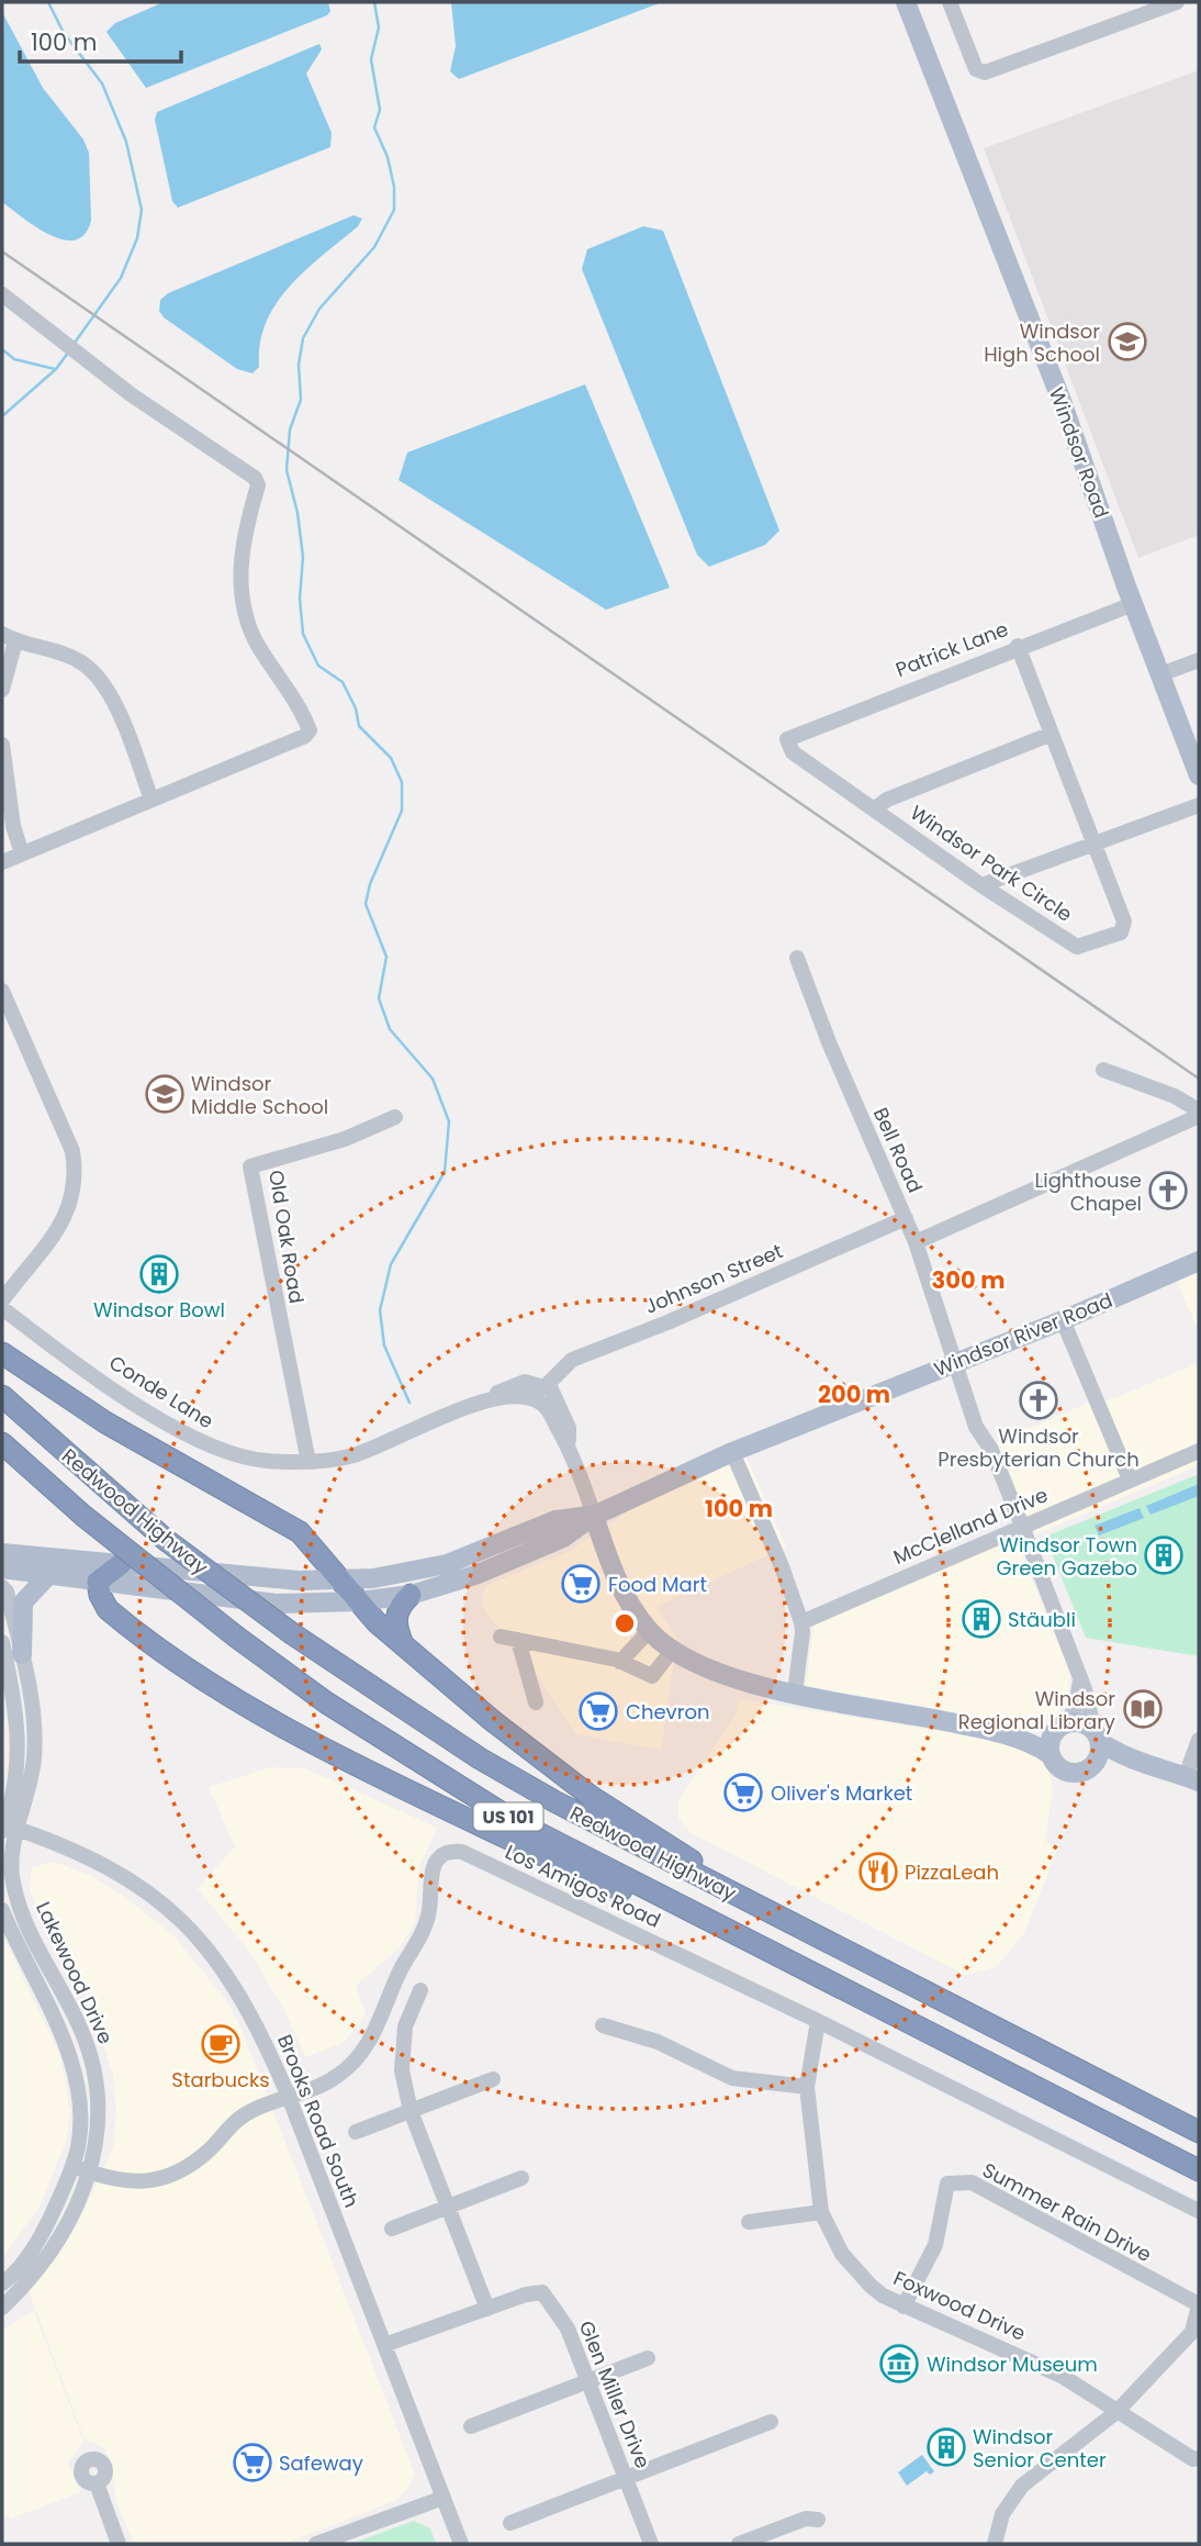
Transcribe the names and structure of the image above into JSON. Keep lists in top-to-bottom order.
{
  "streets": {
    "highway": ["Redwood Highway", "US 101"],
    "main road": ["Windsor Road", "Windsor River Road"],
    "street": [
      "Patrick Lane",
      "Windsor Park Circle",
      "Bell Road",
      "Old Oak Road",
      "Johnson Street",
      "Conde Lane",
      "McClelland Drive",
      "Los Amigos Road",
      "Lakewood Drive",
      "Brooks Road South",
      "Summer Rain Drive",
      "Foxwood Drive",
      "Glen Miller Drive"
    ]
  },
  "crossings": [
    ["Windsor Road", "Patrick Lane"],
    ["Patrick Lane", "Windsor Park Circle"],
    ["Bell Road", "Johnson Street"],
    ["Bell Road", "Windsor River Road"],
    ["Bell Road", "McClelland Drive"],
    ["Old Oak Road", "Conde Lane"],
    ["Johnson Street", "Conde Lane"],
    ["Windsor River Road", "Conde Lane"],
    ["Los Amigos Road", "Lakewood Drive"],
    ["Los Amigos Road", "Brooks Road South"],
    ["Los Amigos Road", "Foxwood Drive"],
    ["Lakewood Drive", "Brooks Road South"],
    ["Brooks Road South", "Glen Miller Drive"],
    ["Summer Rain Drive", "Foxwood Drive"]
  ],
  "places": {
    "school or university": ["Windsor High School", "Windsor Middle School"],
    "church": ["Lighthouse Chapel", "Windsor Presbyterian Church"],
    "building": [
      "Windsor Bowl",
      "Windsor Town Green Gazebo",
      "Stäubli",
      "Windsor Senior Center"
    ],
    "supermarket": [
      "Food Mart",
      "Chevron",
      "Oliver's Market",
      "Safeway"
    ],
    "library": ["Windsor Regional Library"],
    "restaurant": ["PizzaLeah"],
    "cafe": ["Starbucks"],
    "museum": ["Windsor Museum"]
  },
  "scale_bar": "100 m",
  "rings": ["300 m", "200 m", "100 m"]
}
